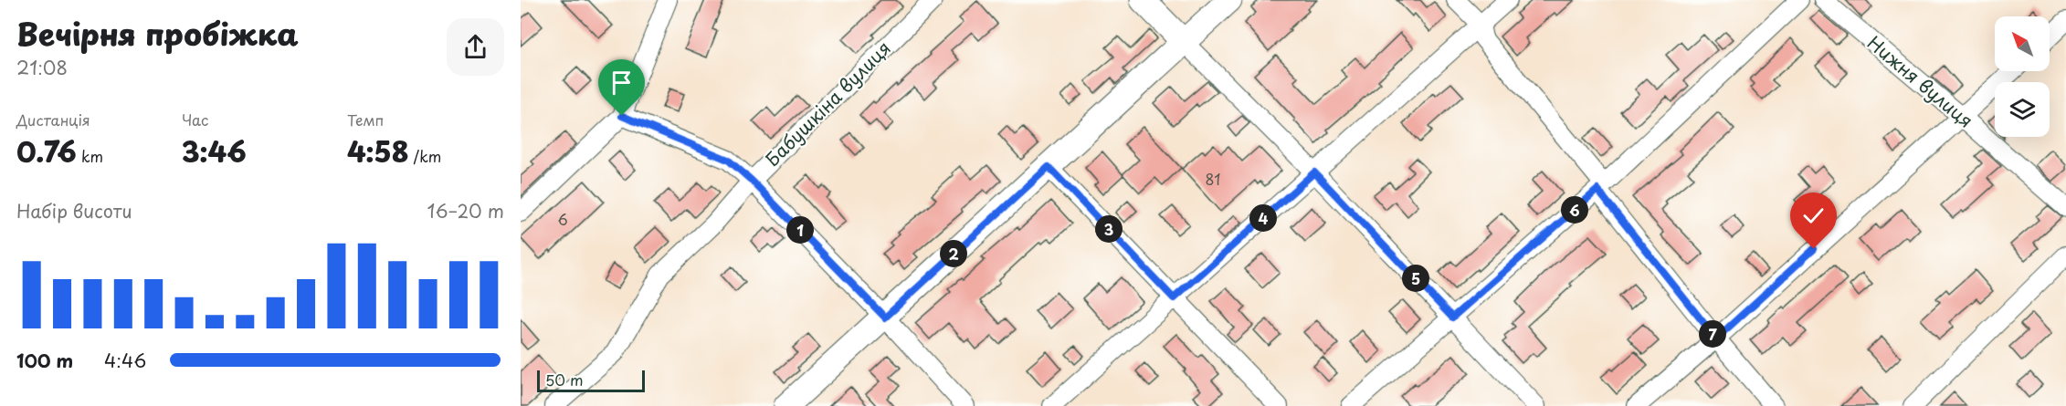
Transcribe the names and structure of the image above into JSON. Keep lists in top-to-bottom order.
{
  "streets": {
    "street": ["Нижня вулиця", "Бабушкіна вулиця"]
  },
  "house_numbers": ["81", "6"],
  "scale_bar": "50 m",
  "north": "top left",
  "page": {
    "heading": ["Вечірня пробіжка", "21:08"],
    "stats": [
      ["Дистанція", "0.76 km"],
      ["Час", "3:46"],
      ["Темп", "4:58 /km"]
    ],
    "chart": ["Набір висоти", "16–20 m"],
    "pins": [
      "6",
      "4",
      "3",
      "1",
      "2",
      "5",
      "7"
    ],
    "list": [
      {
        "name": "100 m",
        "note": "4:46"
      }
    ],
    "scale": "50 m"
  }
}
